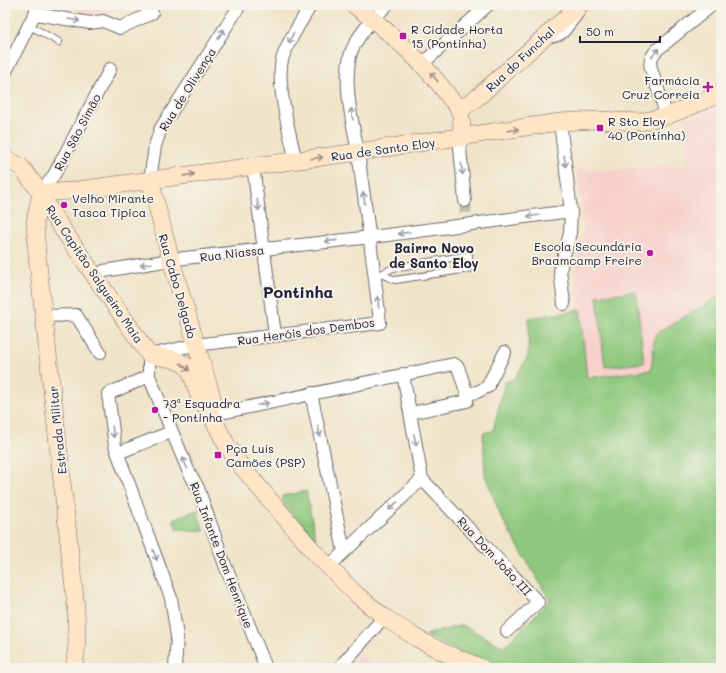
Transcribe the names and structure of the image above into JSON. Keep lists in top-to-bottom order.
{
  "streets": {
    "street": [
      "Rua do Funchal",
      "Rua de Olivença",
      "Rua São Simão",
      "Rua de Santo Eloy",
      "Rua Niassa",
      "Rua Capitão Salgueiro Maia",
      "Rua Cabo Delgado",
      "Rua Heróis dos Dembos",
      "Estrada Militar",
      "Rua Infante Dom Henrique",
      "Rua Dom João III"
    ]
  },
  "crossings": [
    ["Rua de Olivença", "Rua de Santo Eloy"],
    ["Rua de Olivença", "Rua Cabo Delgado"],
    ["Rua São Simão", "Rua de Santo Eloy"],
    ["Rua São Simão", "Rua Capitão Salgueiro Maia"],
    ["Rua São Simão", "Estrada Militar"],
    ["Rua de Santo Eloy", "Rua Capitão Salgueiro Maia"],
    ["Rua de Santo Eloy", "Rua Cabo Delgado"],
    ["Rua de Santo Eloy", "Rua Heróis dos Dembos"],
    ["Rua de Santo Eloy", "Estrada Militar"],
    ["Rua Niassa", "Rua Capitão Salgueiro Maia"],
    ["Rua Niassa", "Rua Cabo Delgado"],
    ["Rua Niassa", "Rua Heróis dos Dembos"],
    ["Rua Capitão Salgueiro Maia", "Rua Heróis dos Dembos"],
    ["Rua Capitão Salgueiro Maia", "Estrada Militar"],
    ["Rua Cabo Delgado", "Rua Heróis dos Dembos"]
  ],
  "one_way": ["Rua de Olivença", "Rua Niassa"],
  "districts": ["Bairro Novo de Santo Eloy", "Pontinha"],
  "places": {
    "transit": ["R Cidade Horta 15 (Pontinha)", "R Sto Eloy 40 (Pontinha)", "Pça Luís Camões (PSP)"],
    "health": ["Farmácia Cruz Correia"],
    "other": ["Velho Mirante Tasca Tipica", "Escola Secundária Braamcamp Freire", "73ª Esquadra - Pontinha"]
  },
  "scale_bar": "50 m"
}
